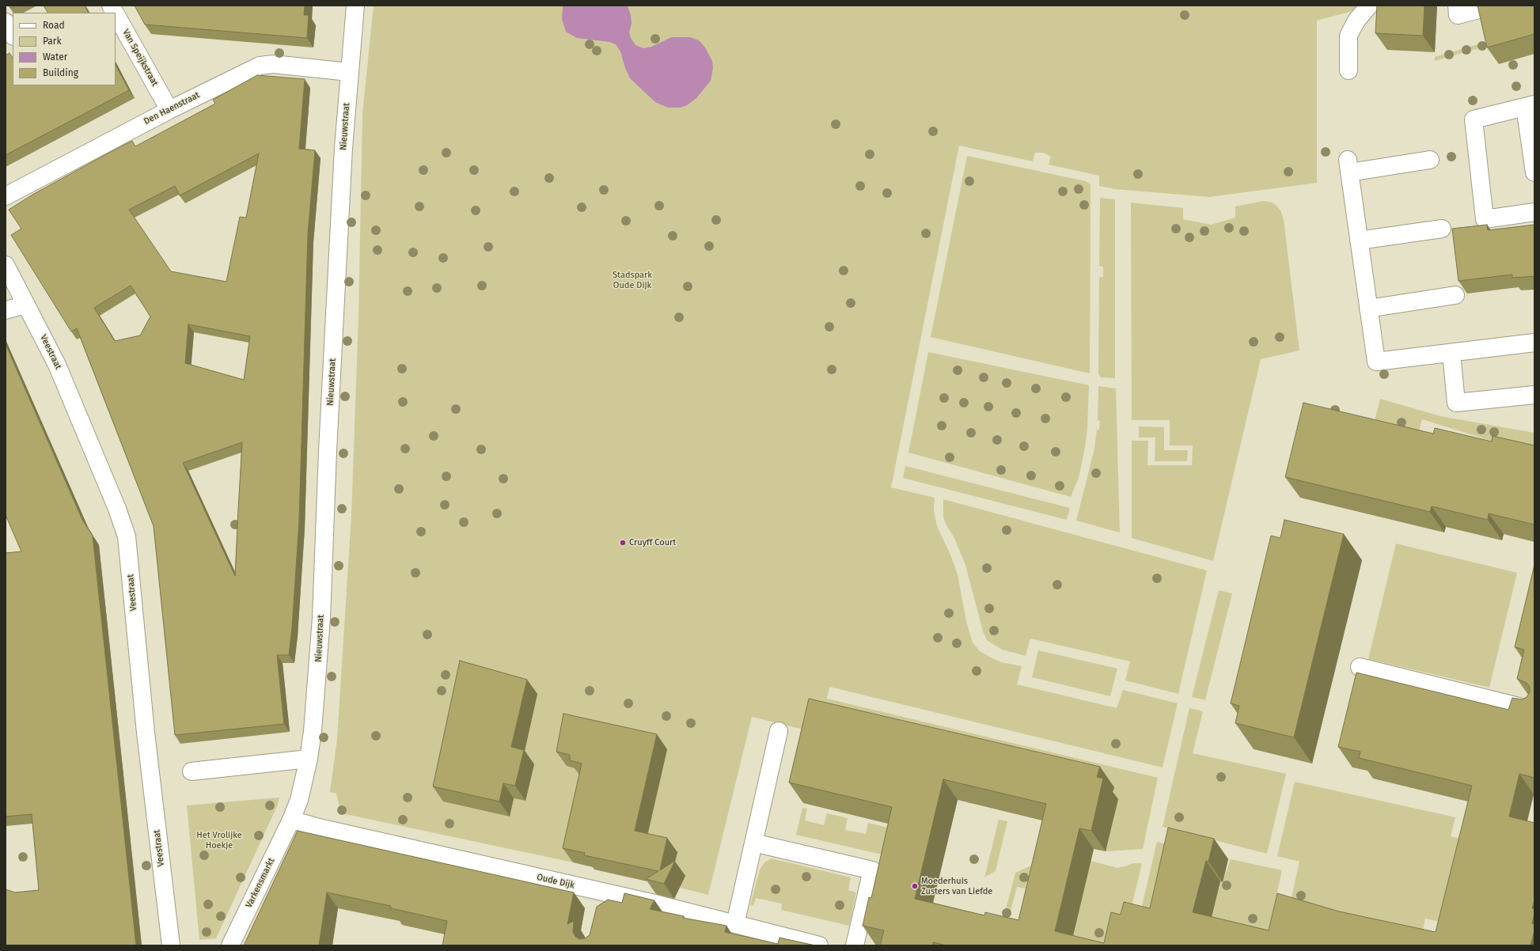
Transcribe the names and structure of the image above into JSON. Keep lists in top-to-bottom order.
{
  "streets": {
    "street": [
      "Van Speijkstraat",
      "Den Haenstraat",
      "Nieuwstraat",
      "Veestraat",
      "Oude Dijk",
      "Varkensmarkt"
    ]
  },
  "crossings": [
    ["Van Speijkstraat", "Den Haenstraat"],
    ["Den Haenstraat", "Nieuwstraat"],
    ["Nieuwstraat", "Oude Dijk"],
    ["Nieuwstraat", "Varkensmarkt"],
    ["Oude Dijk", "Varkensmarkt"]
  ],
  "parks": ["Stadspark Oude Dijk", "Het Vrolijke Hoekje"],
  "places": ["Cruyff Court", "Moederhuis Zusters van Liefde"],
  "legend": [
    "Road",
    "Park",
    "Water",
    "Building"
  ]
}
